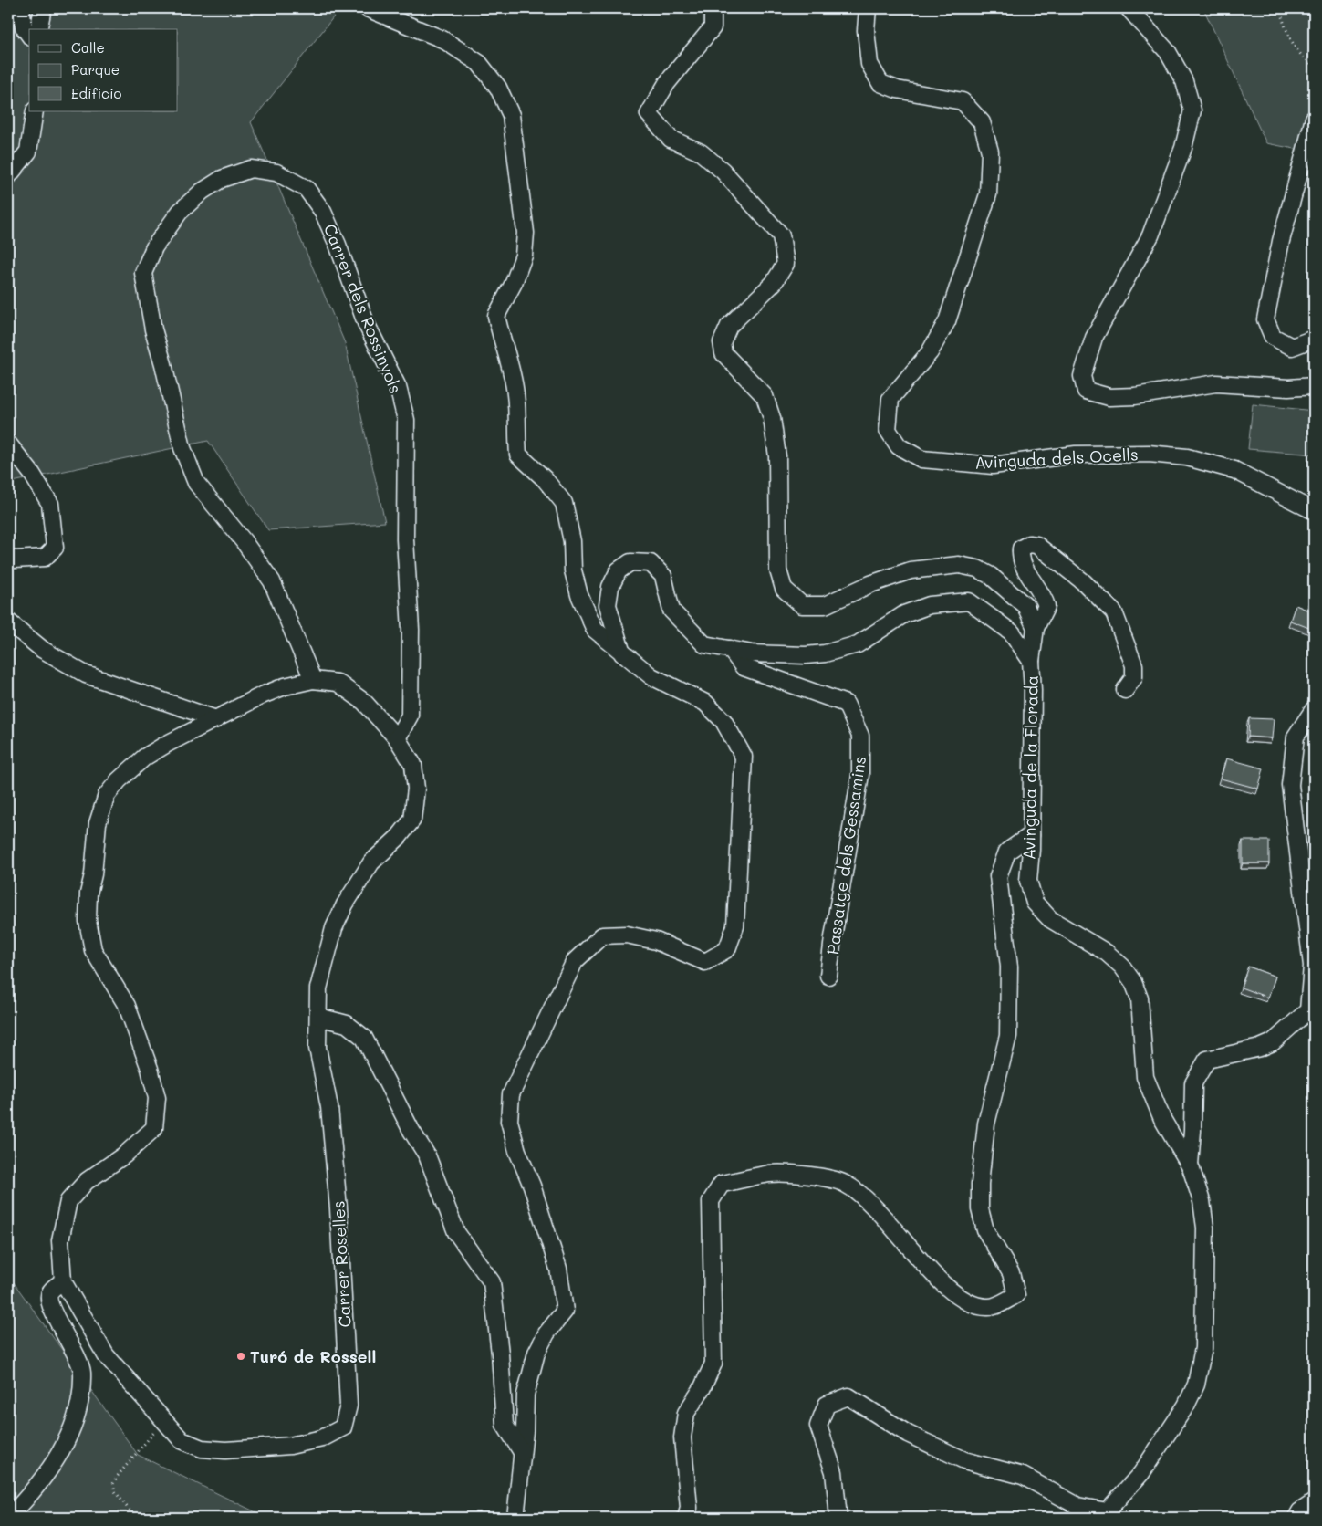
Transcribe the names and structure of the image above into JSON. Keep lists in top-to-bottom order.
{
  "streets": {
    "street": [
      "Carrer dels Rossinyols",
      "Avinguda dels Ocells",
      "Avinguda de la Florada",
      "Passatge dels Gessamins",
      "Carrer Roselles"
    ]
  },
  "crossings": [
    ["Carrer dels Rossinyols", "Carrer Roselles"],
    ["Avinguda de la Florada", "Passatge dels Gessamins"]
  ],
  "places": ["Turó de Rossell"],
  "legend": ["Calle", "Parque", "Edificio"]
}
